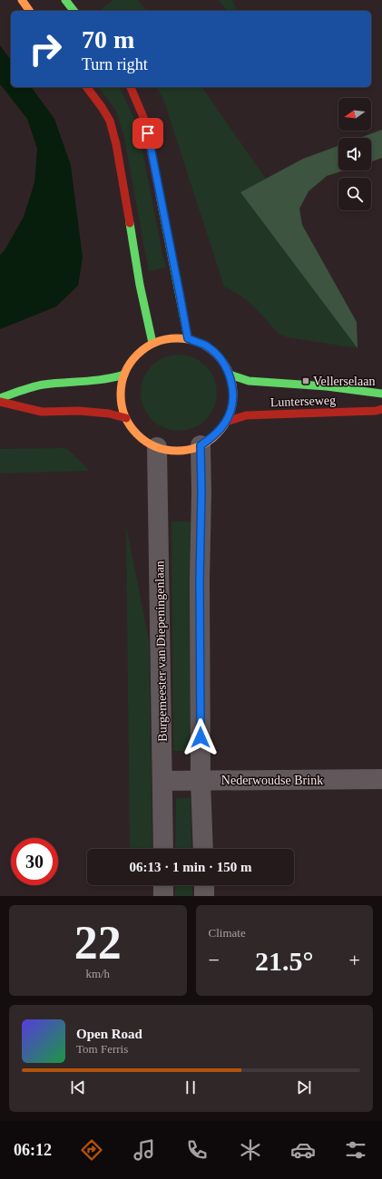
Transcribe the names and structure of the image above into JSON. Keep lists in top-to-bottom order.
{
  "streets": {
    "main road": ["Lunterseweg"],
    "street": ["Burgemeester van Diepeningenlaan", "Nederwoudse Brink"]
  },
  "crossings": [
    ["Lunterseweg", "Burgemeester van Diepeningenlaan"],
    ["Burgemeester van Diepeningenlaan", "Nederwoudse Brink"]
  ],
  "places": {
    "transit": ["Vellerselaan"]
  },
  "north": "left",
  "page": {
    "turn": ["70 m", "Turn right"],
    "limit": "30",
    "trip": "06:13 · 1 min · 150 m",
    "tile": [
      ["22", "km/h"],
      "Climate"
    ],
    "heat": ["−", "21.5°", "+"],
    "song": ["Open Road", "Tom Ferris"],
    "tabs": "06:12"
  }
}
